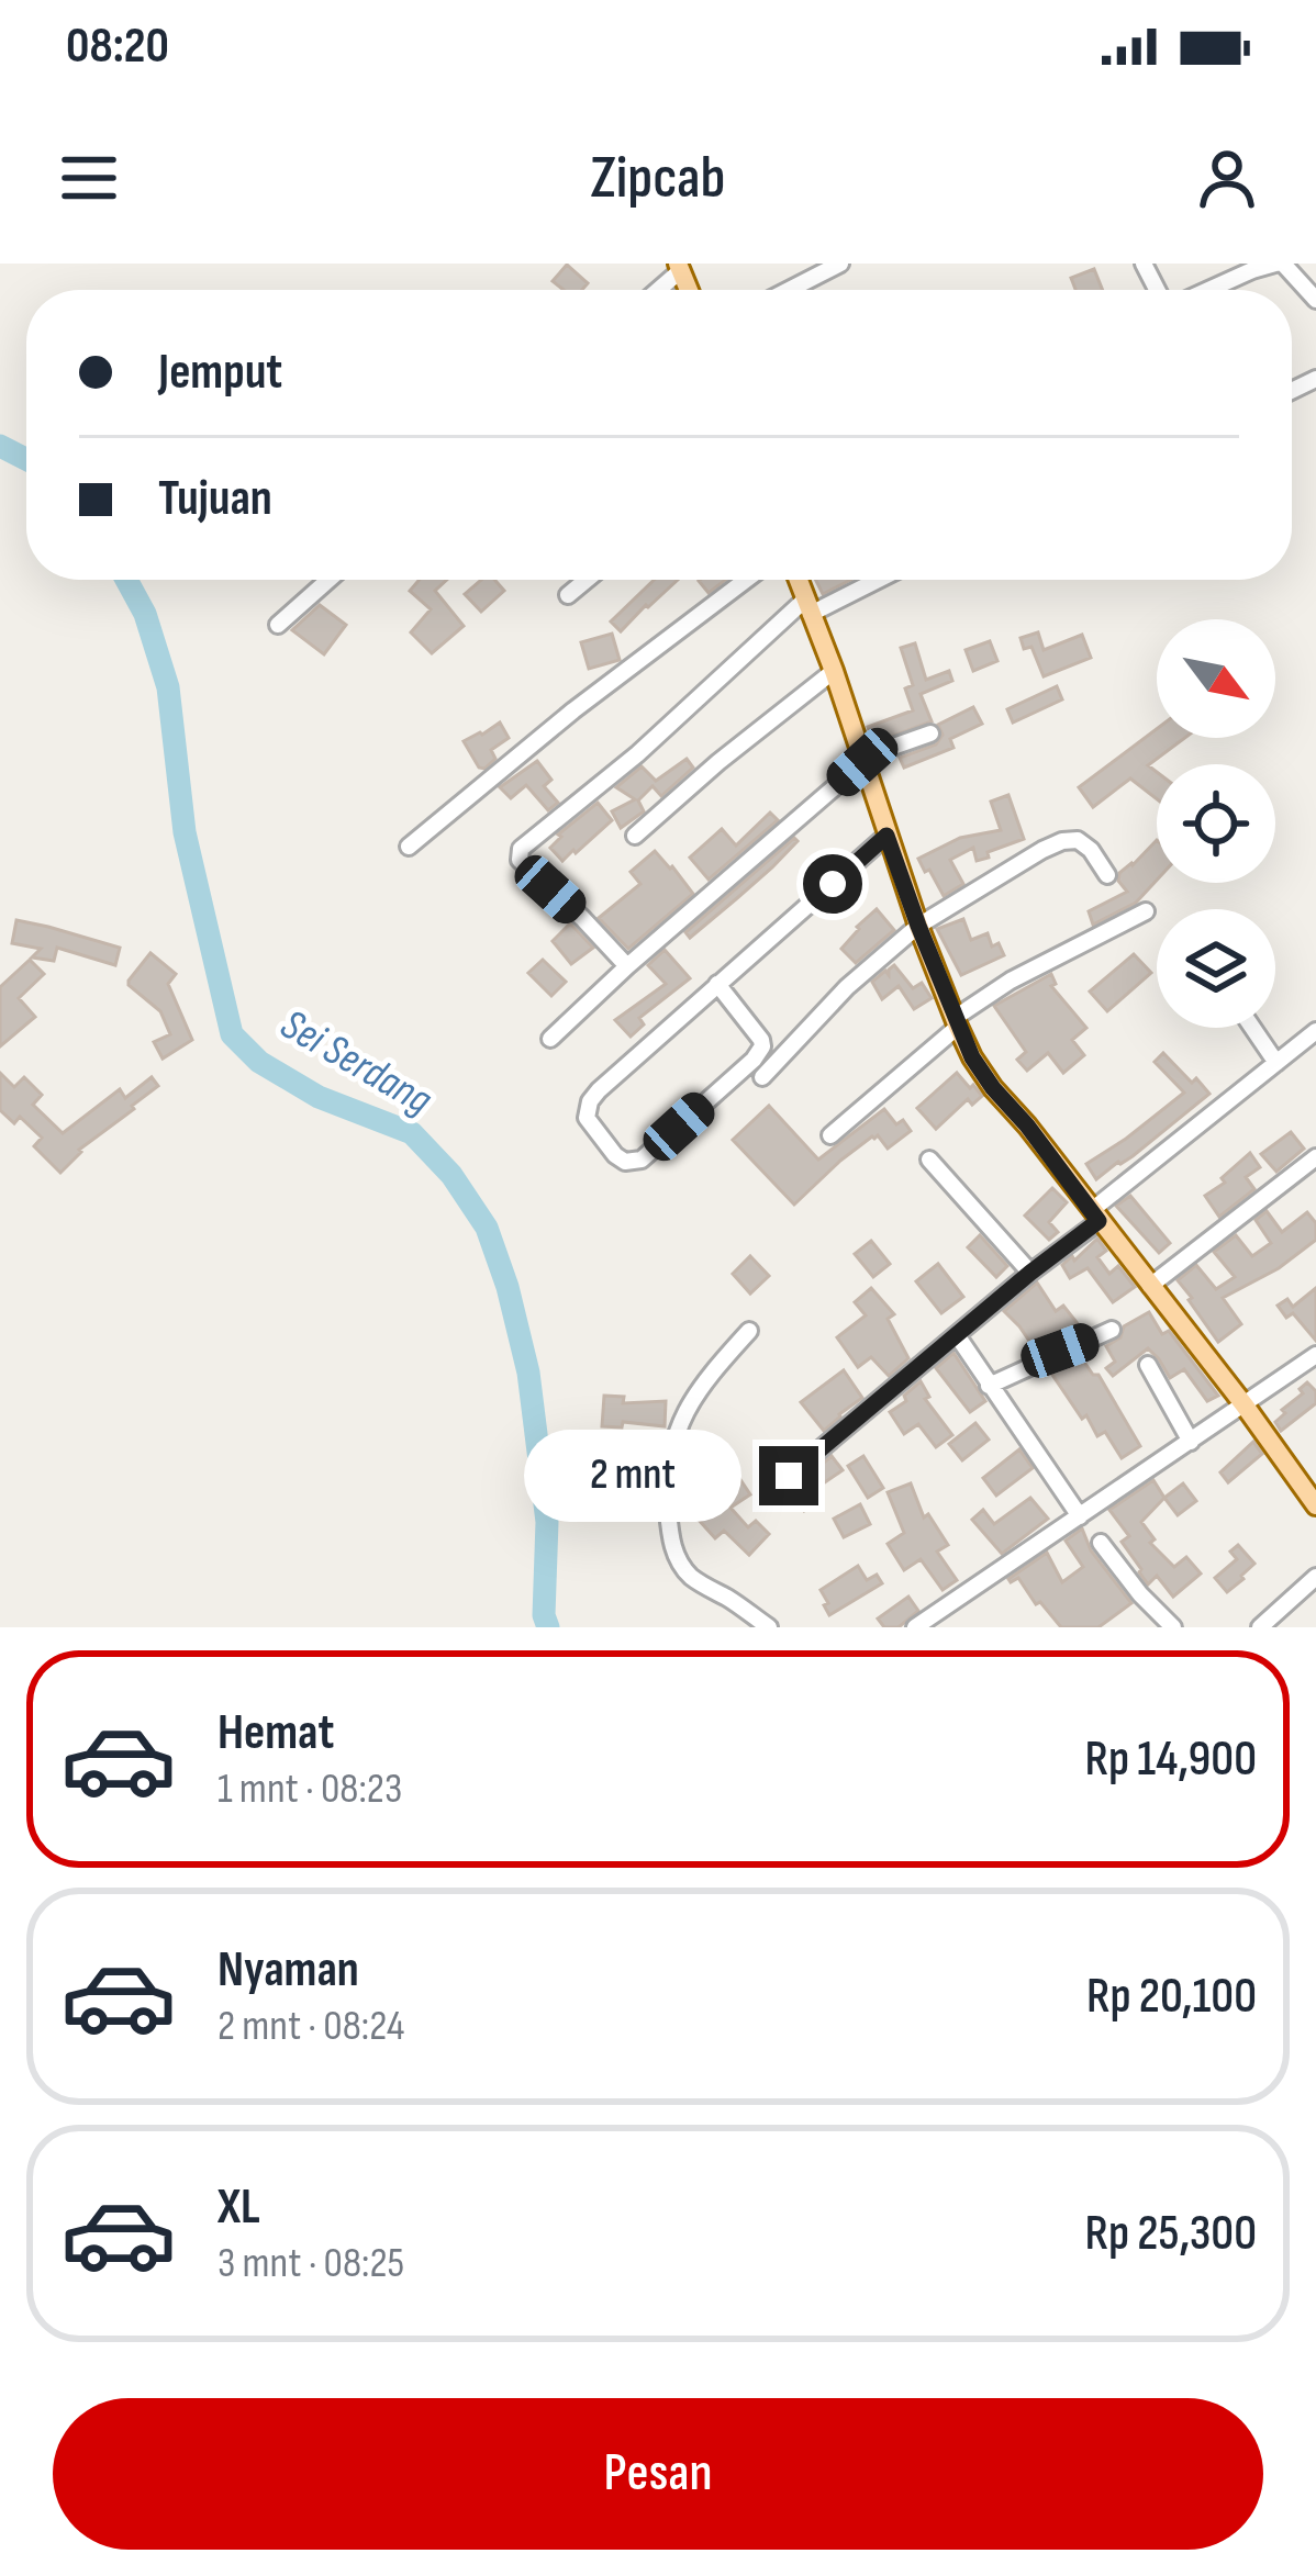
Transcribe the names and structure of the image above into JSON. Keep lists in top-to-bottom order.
{
  "water": ["Sei Serdang"],
  "north": "bottom right",
  "page": {
    "status": "08:20",
    "header": "Zipcab",
    "banner": ["Jemput", "Tujuan"],
    "bubble": "2 mnt",
    "list": [
      {
        "name": "Hemat",
        "note": "1 mnt · 08:23",
        "value": "Rp 14,900"
      },
      {
        "name": "Nyaman",
        "note": "2 mnt · 08:24",
        "value": "Rp 20,100"
      },
      {
        "name": "XL",
        "note": "3 mnt · 08:25",
        "value": "Rp 25,300"
      }
    ],
    "buttons": "Pesan"
  }
}
